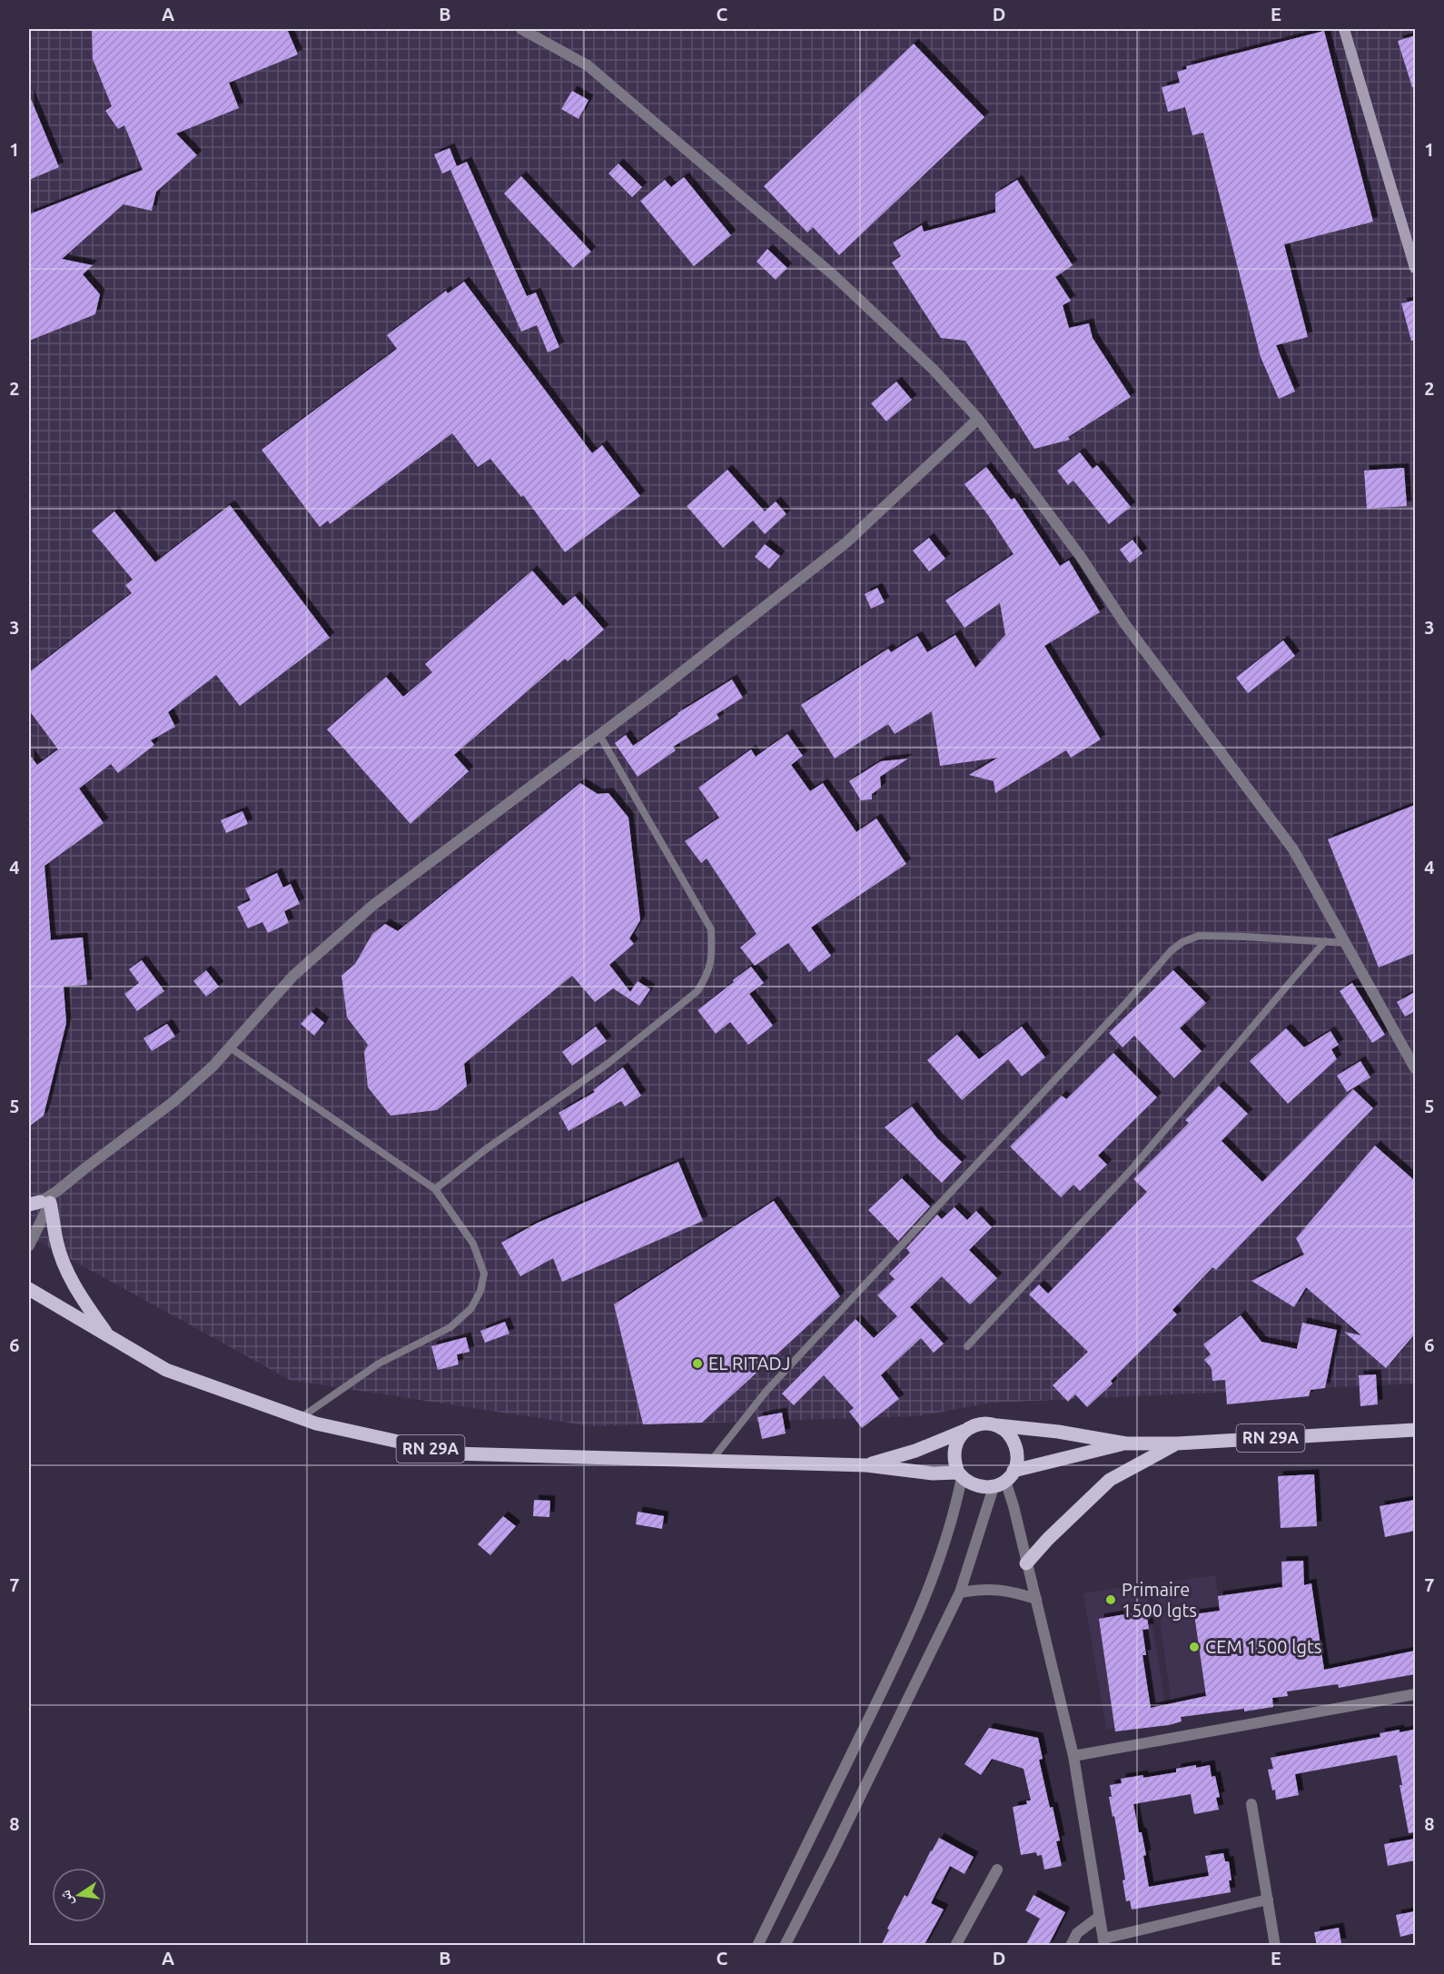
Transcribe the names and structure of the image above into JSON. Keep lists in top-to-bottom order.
{
  "streets": {
    "main road": ["RN 29A"]
  },
  "places": ["EL RITADJ", "Primaire 1500 lgts", "CEM 1500 lgts"],
  "north": "left",
  "grid": {
    "columns": [
      "A",
      "B",
      "C",
      "D",
      "E"
    ],
    "rows": [
      "1",
      "2",
      "3",
      "4",
      "5",
      "6",
      "7",
      "8"
    ]
  }
}
